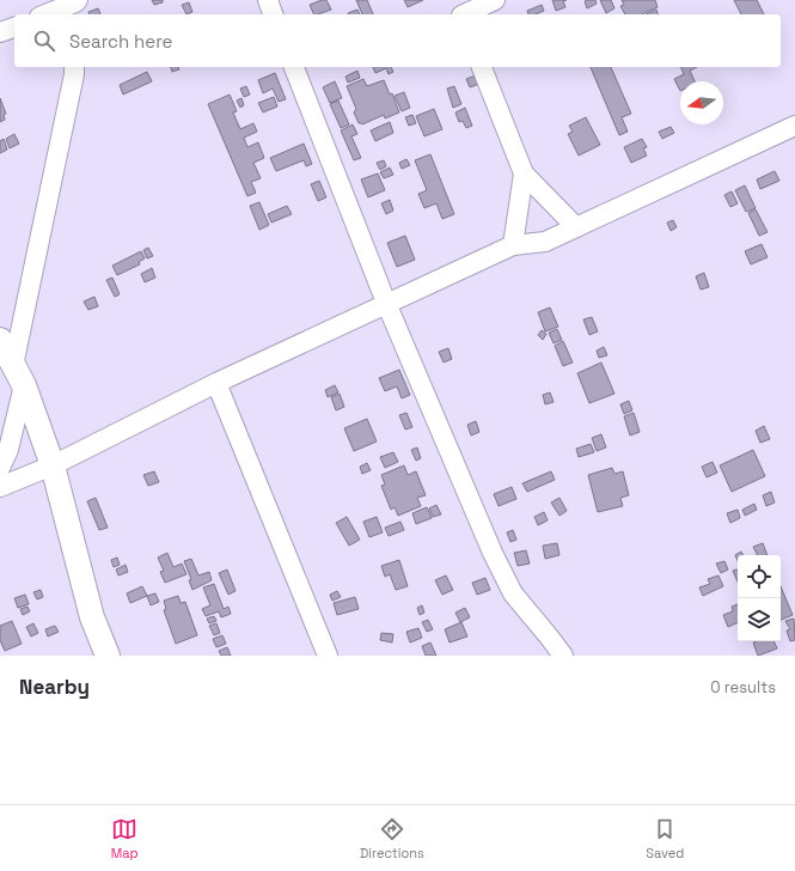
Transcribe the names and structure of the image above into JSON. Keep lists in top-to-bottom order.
{
  "north": "left",
  "page": {
    "search": "Search here",
    "heading": ["Nearby", "0 results"],
    "nav": ["Map", "Directions", "Saved"]
  }
}
